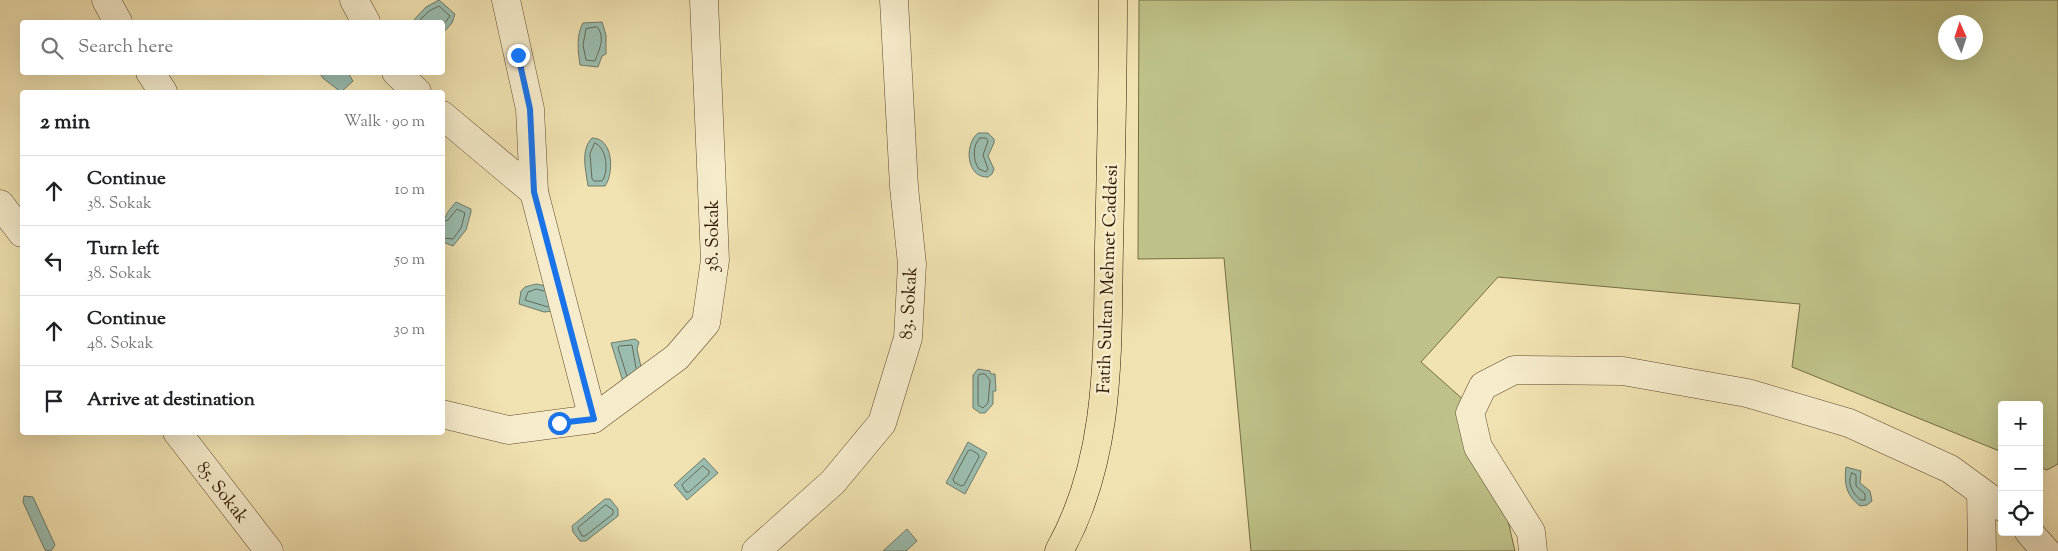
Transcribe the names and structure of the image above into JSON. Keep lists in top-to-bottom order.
{
  "streets": {
    "main road": ["Fatih Sultan Mehmet Caddesi"],
    "street": ["38. Sokak", "83. Sokak", "85. Sokak"]
  },
  "north": "top",
  "page": {
    "search": "Search here",
    "heading": ["2 min", "Walk · 90 m"],
    "list": [
      ["Continue", "38. Sokak", "10 m"],
      ["Turn left", "38. Sokak", "50 m"],
      ["Continue", "48. Sokak", "30 m"],
      "Arrive at destination"
    ],
    "map_buttons": ["+", "−"]
  }
}
